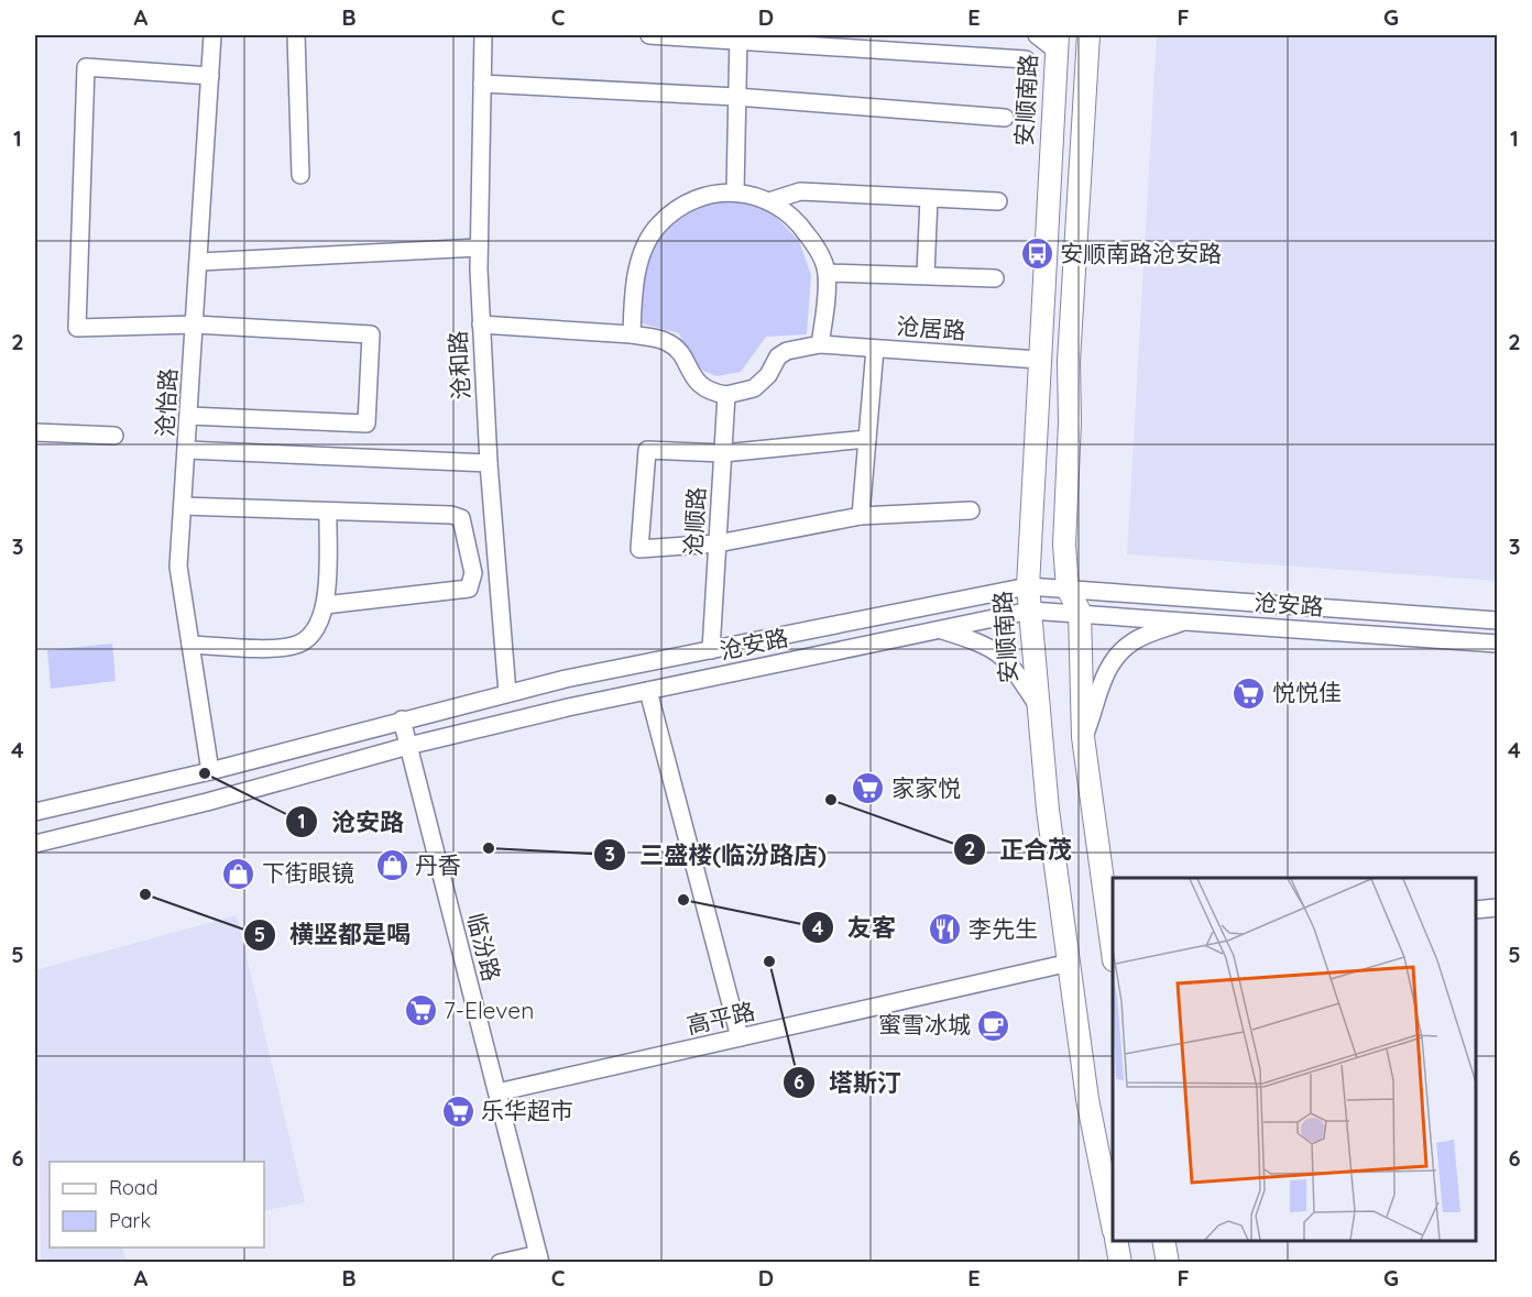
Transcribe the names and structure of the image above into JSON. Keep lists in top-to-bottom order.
{
  "streets": {
    "main road": ["安顺南路"],
    "street": [
      "沧居路",
      "沧和路",
      "沧怡路",
      "沧顺路",
      "沧安路",
      "临汾路",
      "高平路"
    ]
  },
  "crossings": [
    ["安顺南路", "沧居路"],
    ["安顺南路", "沧安路"],
    ["安顺南路", "高平路"],
    ["沧居路", "沧顺路"],
    ["沧和路", "沧安路"],
    ["沧怡路", "沧安路"],
    ["沧顺路", "沧安路"],
    ["沧安路", "临汾路"],
    ["临汾路", "高平路"]
  ],
  "places": {
    "bus stop": ["安顺南路沧安路"],
    "supermarket": [
      "悦悦佳",
      "家家悦",
      "7-Eleven",
      "乐华超市"
    ],
    "other": [
      "沧安路",
      "正合茂",
      "三盛楼(临汾路店)",
      "横竖都是喝",
      "友客",
      "塔斯汀"
    ],
    "shop": ["丹香", "下街眼镜"],
    "restaurant": ["李先生"],
    "cafe": ["蜜雪冰城"]
  },
  "legend": ["Road", "Park"],
  "grid": {
    "columns": [
      "A",
      "B",
      "C",
      "D",
      "E",
      "F",
      "G"
    ],
    "rows": [
      "1",
      "2",
      "3",
      "4",
      "5",
      "6"
    ]
  }
}
